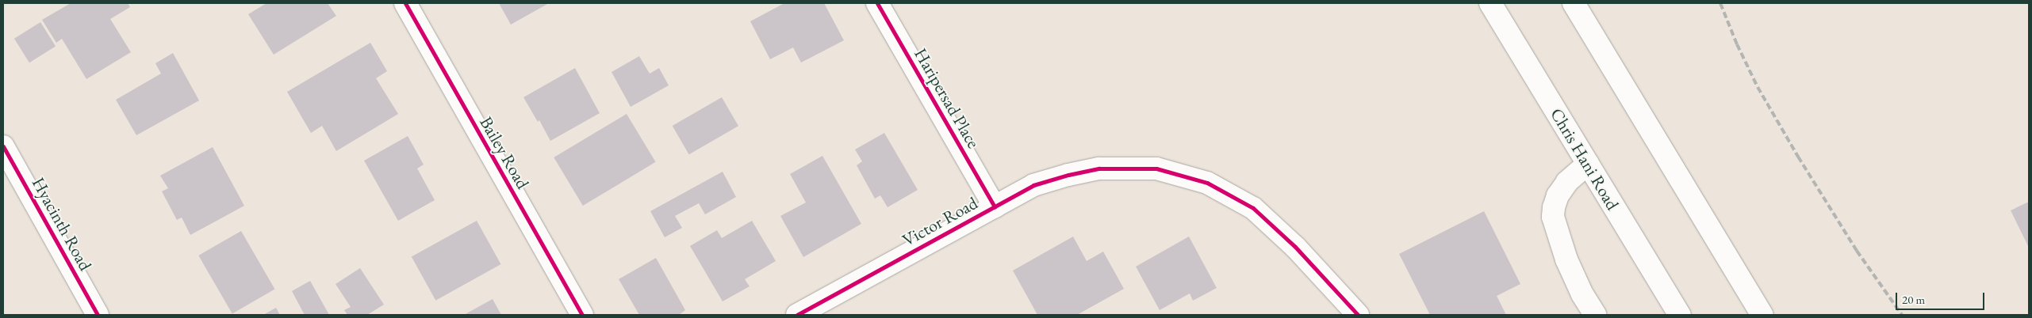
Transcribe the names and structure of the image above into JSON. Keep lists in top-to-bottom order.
{
  "streets": {
    "street": [
      "Haripersad Place",
      "Bailey Road",
      "Chris Hani Road",
      "Victor Road",
      "Hyacinth Road"
    ]
  },
  "crossings": [
    ["Haripersad Place", "Victor Road"]
  ],
  "scale_bar": "20 m"
}
